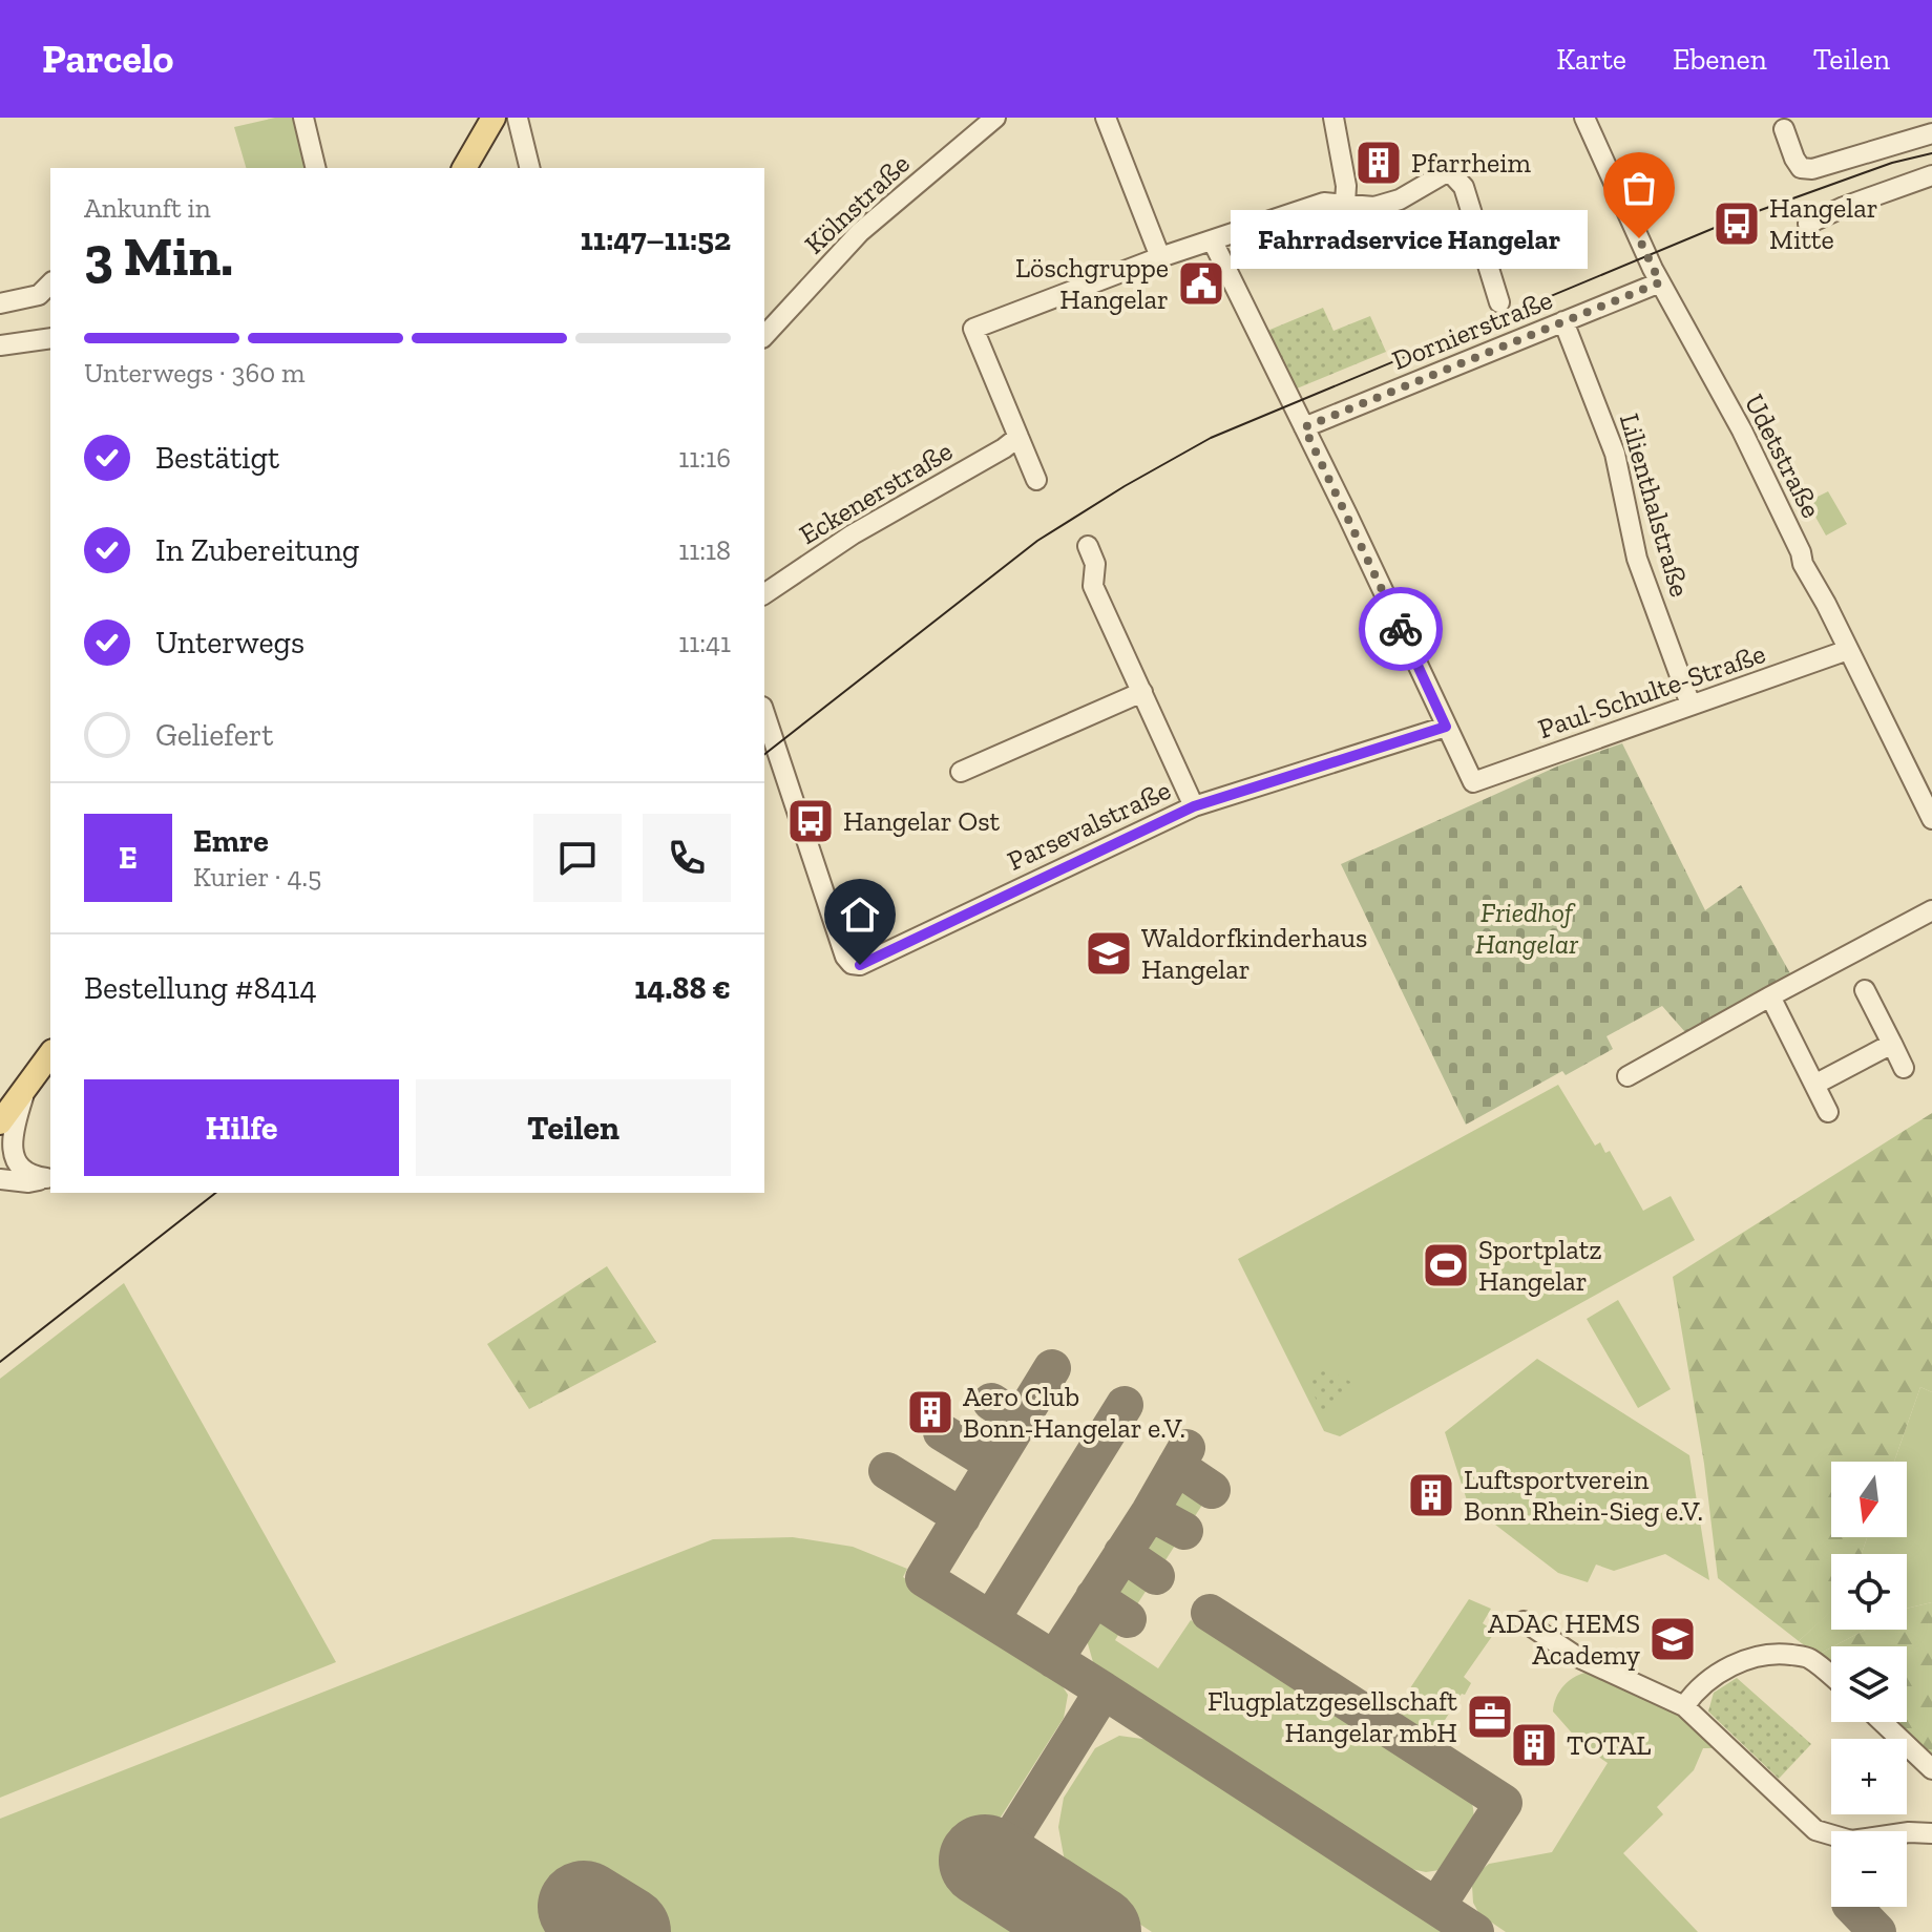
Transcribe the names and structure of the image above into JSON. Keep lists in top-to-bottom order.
{
  "streets": {
    "street": [
      "Kölnstraße",
      "Dornierstraße",
      "Udetstraße",
      "Eckenerstraße",
      "Lilienthalstraße",
      "Paul-Schulte-Straße",
      "Parsevalstraße"
    ]
  },
  "crossings": [
    ["Dornierstraße", "Udetstraße"],
    ["Dornierstraße", "Lilienthalstraße"],
    ["Udetstraße", "Paul-Schulte-Straße"],
    ["Lilienthalstraße", "Paul-Schulte-Straße"],
    ["Paul-Schulte-Straße", "Parsevalstraße"]
  ],
  "parks": ["Friedhof Hangelar"],
  "places": {
    "building": [
      "Pfarrheim",
      "Aero Club Bonn-Hangelar e.V.",
      "Luftsportverein Bonn Rhein-Sieg e.V.",
      "TOTAL"
    ],
    "bus stop": ["Hangelar Mitte", "Hangelar Ost"],
    "other": ["Fahrradservice Hangelar"],
    "public building": ["Löschgruppe Hangelar"],
    "school or university": ["Waldorfkinderhaus Hangelar", "ADAC HEMS Academy"],
    "sports": ["Sportplatz Hangelar"],
    "office": ["Flugplatzgesellschaft Hangelar mbH"]
  },
  "north": "bottom",
  "page": {
    "header": "Parcelo",
    "nav": ["Karte", "Ebenen", "Teilen"],
    "heading": ["3 Min.", "Ankunft in", "11:47–11:52"],
    "panel": [
      "Emre",
      "Kurier · 4.5",
      "Bestellung #8414",
      "14.88 €"
    ],
    "bubble": "Fahrradservice Hangelar",
    "bar": "Unterwegs · 360 m",
    "list": [
      ["Bestätigt", "11:16"],
      ["In Zubereitung", "11:18"],
      ["Unterwegs", "11:41"],
      "Geliefert"
    ],
    "round": "E",
    "buttons": ["Hilfe", "Teilen"],
    "map_buttons": ["+", "−"]
  }
}
